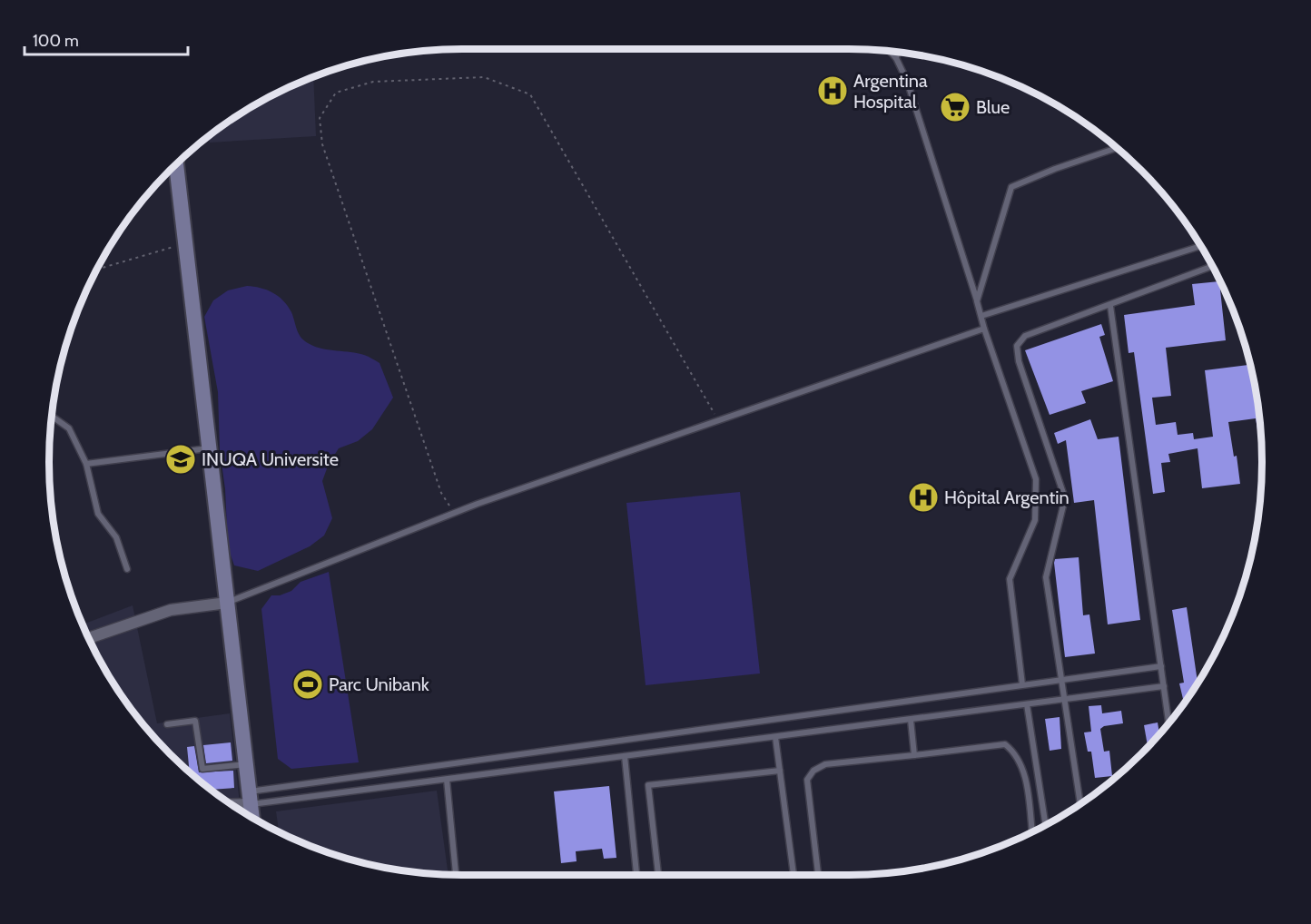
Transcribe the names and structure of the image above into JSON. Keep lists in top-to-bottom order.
{
  "places": {
    "hospital": ["Argentina Hospital", "Hôpital Argentin"],
    "supermarket": ["Blue"],
    "school or university": ["INUQA Universite"],
    "sports": ["Parc Unibank"]
  },
  "scale_bar": "100 m"
}
